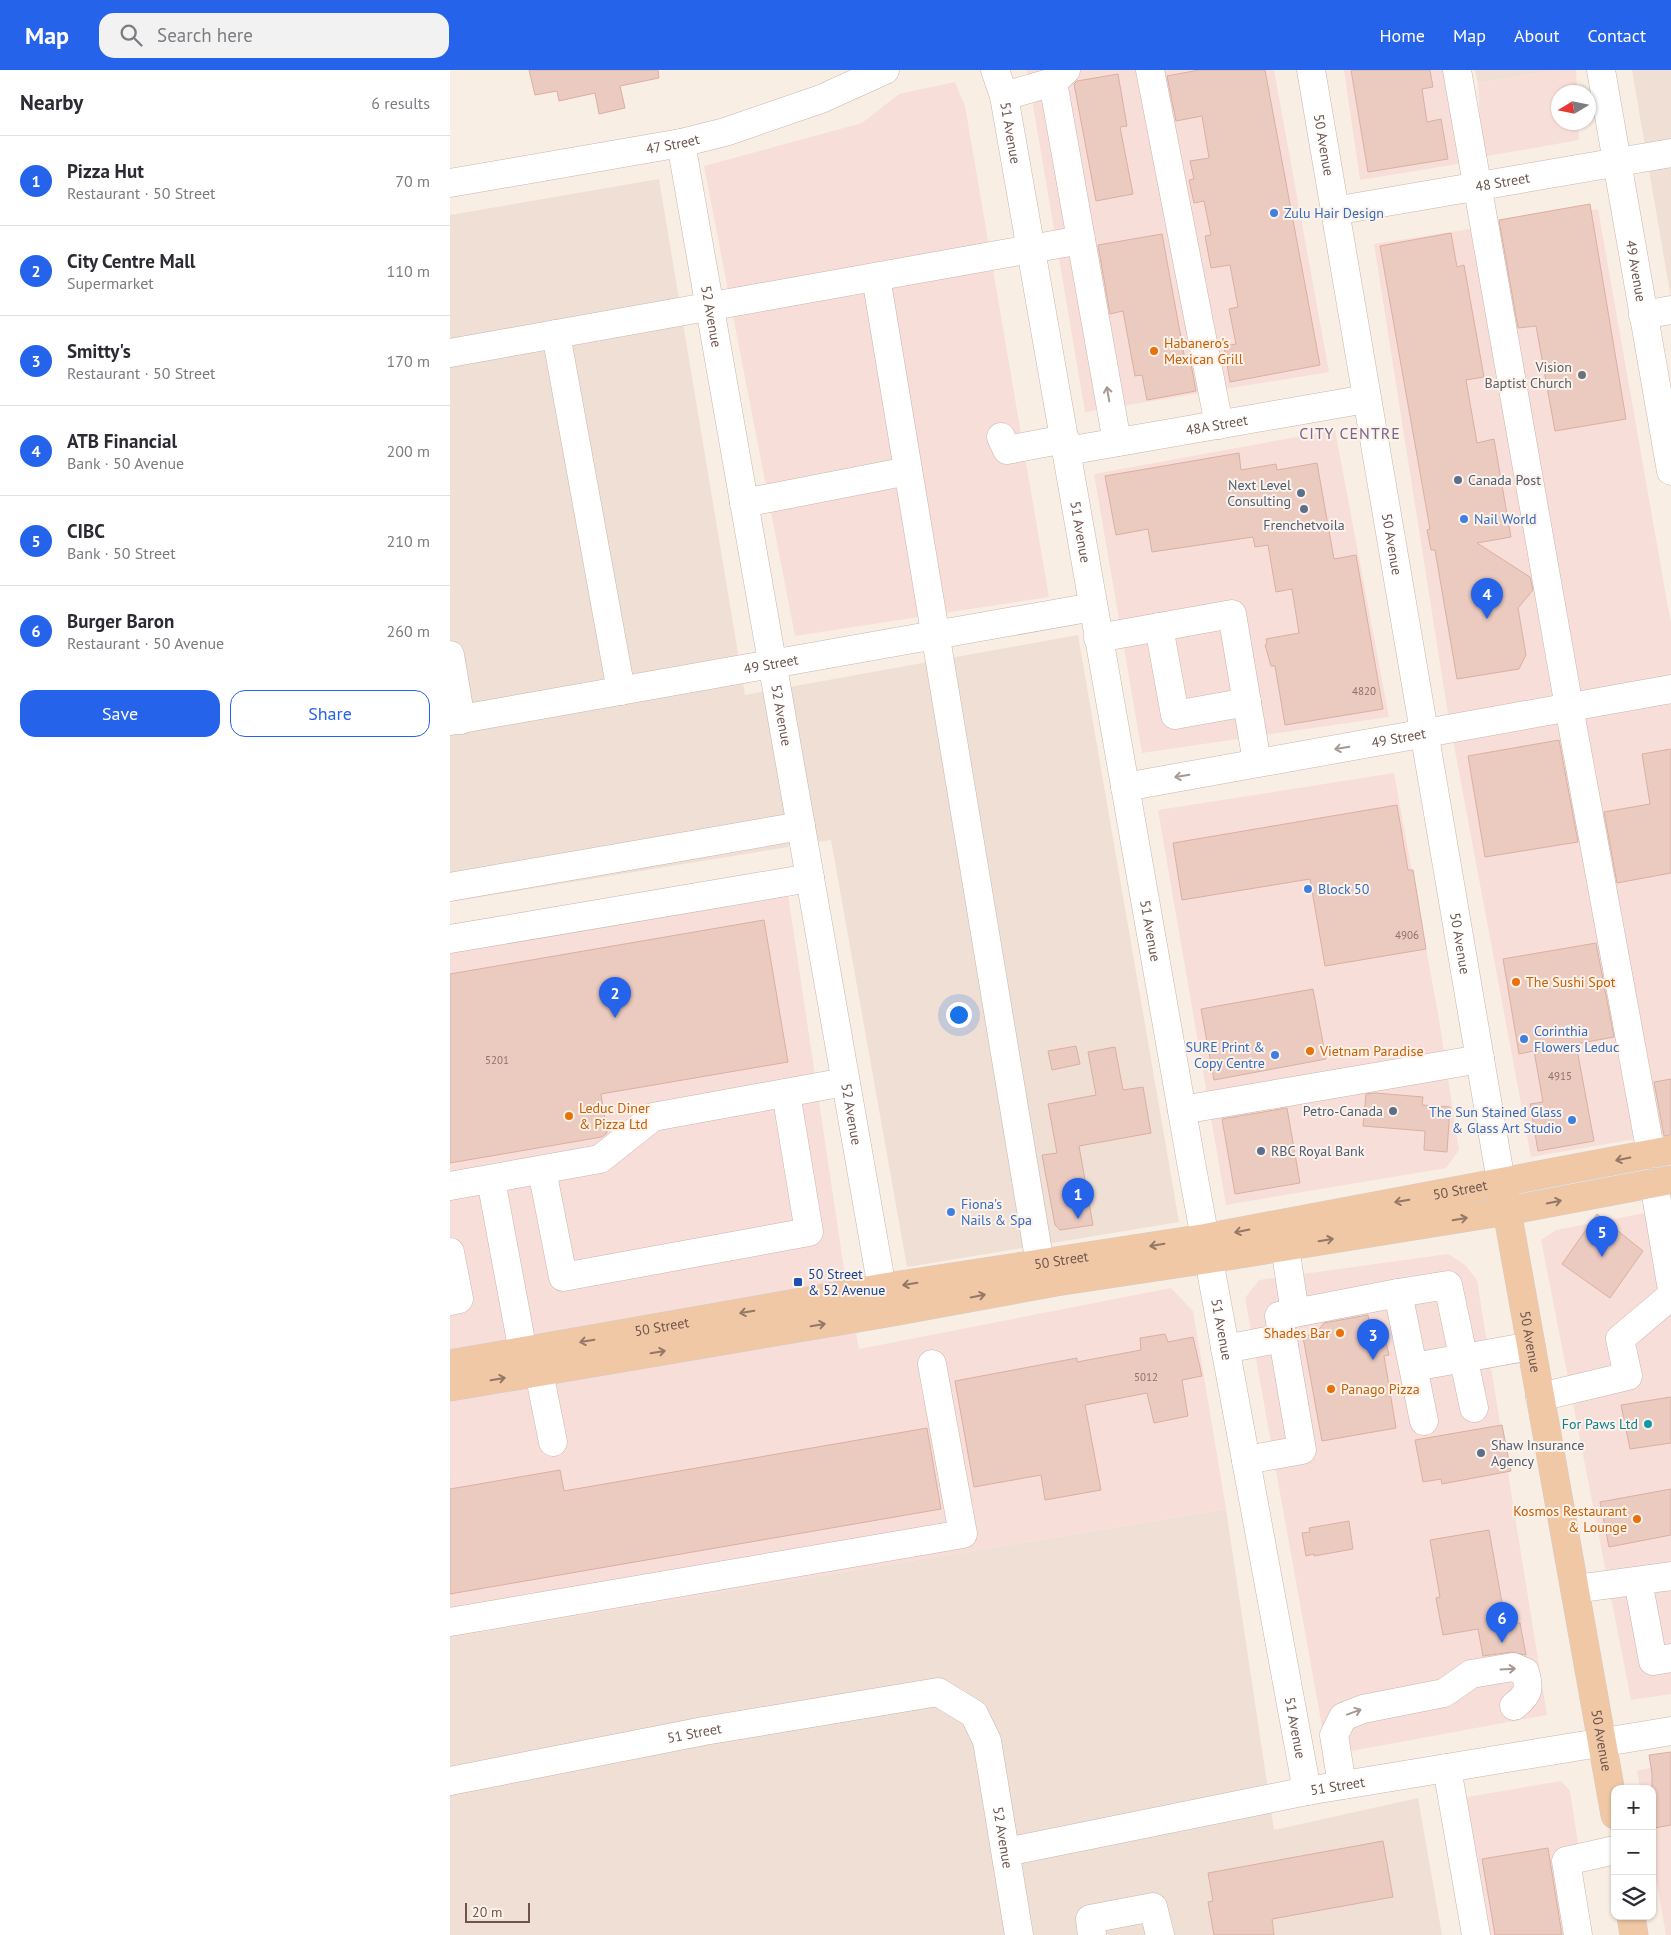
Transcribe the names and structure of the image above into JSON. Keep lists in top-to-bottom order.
{
  "streets": {
    "main road": ["50 Avenue", "50 Street"],
    "street": [
      "51 Avenue",
      "47 Street",
      "48 Street",
      "49 Avenue",
      "52 Avenue",
      "48A Street",
      "49 Street",
      "51 Street"
    ]
  },
  "crossings": [
    ["51 Avenue", "48A Street"],
    ["51 Avenue", "49 Street"],
    ["51 Avenue", "50 Street"],
    ["51 Avenue", "51 Street"],
    ["47 Street", "52 Avenue"],
    ["50 Avenue", "48 Street"],
    ["50 Avenue", "48A Street"],
    ["50 Avenue", "49 Street"],
    ["50 Avenue", "50 Street"],
    ["50 Avenue", "51 Street"],
    ["48 Street", "49 Avenue"],
    ["52 Avenue", "49 Street"],
    ["52 Avenue", "50 Street"],
    ["52 Avenue", "51 Street"]
  ],
  "districts": ["CITY CENTRE"],
  "places": {
    "other": [
      "Zulu Hair Design",
      "Habanero's Mexican Grill",
      "Vision Baptist Church",
      "Canada Post",
      "Next Level Consulting",
      "Frenchetvoila",
      "Nail World",
      "Block 50",
      "The Sushi Spot",
      "Corinthia Flowers Leduc",
      "Vietnam Paradise",
      "SURE Print & Copy Centre",
      "Petro-Canada",
      "Leduc Diner & Pizza Ltd",
      "The Sun Stained Glass & Glass Art Studio",
      "RBC Royal Bank",
      "Fiona's Nails & Spa",
      "Shades Bar",
      "Panago Pizza",
      "For Paws Ltd",
      "Shaw Insurance Agency",
      "Kosmos Restaurant & Lounge"
    ],
    "transit": ["50 Street & 52 Avenue"]
  },
  "house_numbers": [
    "4820",
    "4906",
    "5201",
    "4915",
    "5012"
  ],
  "scale_bar": "20 m",
  "north": "left",
  "page": {
    "header": "Map",
    "search": "Search here",
    "nav": [
      "Home",
      "Map",
      "About",
      "Contact"
    ],
    "heading": ["Nearby", "6 results"],
    "list": [
      {
        "mark": "1",
        "name": "Pizza Hut",
        "note": "Restaurant · 50 Street",
        "value": "70 m"
      },
      {
        "mark": "2",
        "name": "City Centre Mall",
        "note": "Supermarket",
        "value": "110 m"
      },
      {
        "mark": "3",
        "name": "Smitty's",
        "note": "Restaurant · 50 Street",
        "value": "170 m"
      },
      {
        "mark": "4",
        "name": "ATB Financial",
        "note": "Bank · 50 Avenue",
        "value": "200 m"
      },
      {
        "mark": "5",
        "name": "CIBC",
        "note": "Bank · 50 Street",
        "value": "210 m"
      },
      {
        "mark": "6",
        "name": "Burger Baron",
        "note": "Restaurant · 50 Avenue",
        "value": "260 m"
      }
    ],
    "pins": [
      "4",
      "2",
      "1",
      "5",
      "3",
      "6"
    ],
    "buttons": ["Save", "Share"],
    "map_buttons": ["+", "−"],
    "scale": "20 m"
  }
}
